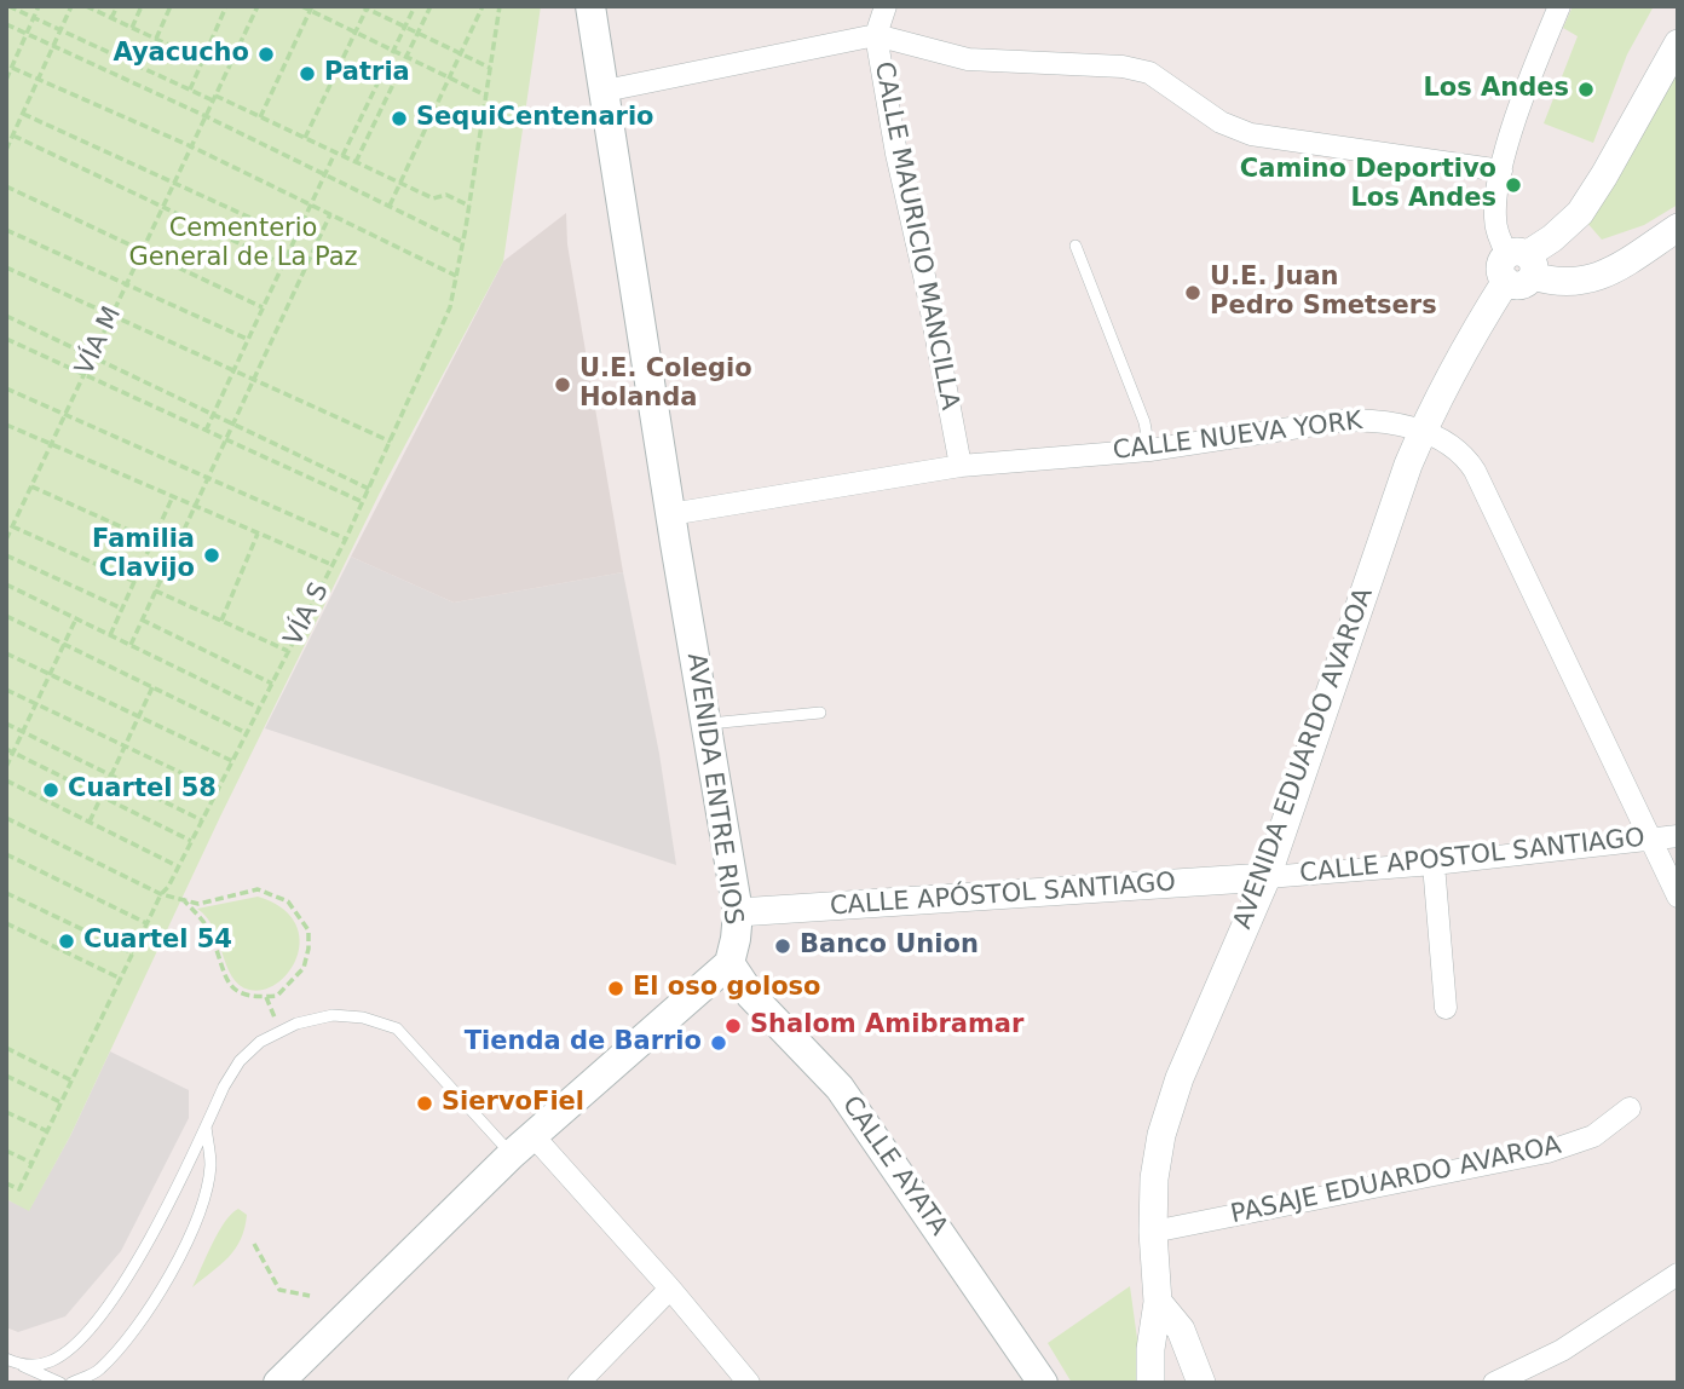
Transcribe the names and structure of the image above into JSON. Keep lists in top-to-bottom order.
{
  "streets": {
    "main road": ["AVENIDA ENTRE RIOS", "CALLE AYATA"],
    "street": [
      "CALLE MAURICIO MANCILLA",
      "CALLE NUEVA YORK",
      "AVENIDA EDUARDO AVAROA",
      "CALLE APOSTOL SANTIAGO",
      "CALLE APÓSTOL SANTIAGO",
      "PASAJE EDUARDO AVAROA"
    ],
    "path": ["VÍA M", "VÍA S"]
  },
  "crossings": [
    ["CALLE MAURICIO MANCILLA", "CALLE NUEVA YORK"],
    ["CALLE NUEVA YORK", "AVENIDA EDUARDO AVAROA"],
    ["CALLE NUEVA YORK", "AVENIDA ENTRE RIOS"],
    ["CALLE NUEVA YORK", "CALLE APOSTOL SANTIAGO"],
    ["AVENIDA EDUARDO AVAROA", "CALLE APOSTOL SANTIAGO"],
    ["AVENIDA EDUARDO AVAROA", "CALLE APÓSTOL SANTIAGO"],
    ["AVENIDA EDUARDO AVAROA", "PASAJE EDUARDO AVAROA"],
    ["AVENIDA ENTRE RIOS", "CALLE APÓSTOL SANTIAGO"],
    ["AVENIDA ENTRE RIOS", "CALLE AYATA"],
    ["CALLE APOSTOL SANTIAGO", "CALLE APÓSTOL SANTIAGO"]
  ],
  "parks": ["Cementerio General de La Paz"],
  "places": [
    "Ayacucho",
    "Patria",
    "Los Andes",
    "SequiCentenario",
    "Camino Deportivo Los Andes",
    "U.E. Juan Pedro Smetsers",
    "U.E. Colegio Holanda",
    "Familia Clavijo",
    "Cuartel 58",
    "Cuartel 54",
    "Banco Union",
    "El oso goloso",
    "Shalom Amibramar",
    "Tienda de Barrio",
    "SiervoFiel"
  ]
}
